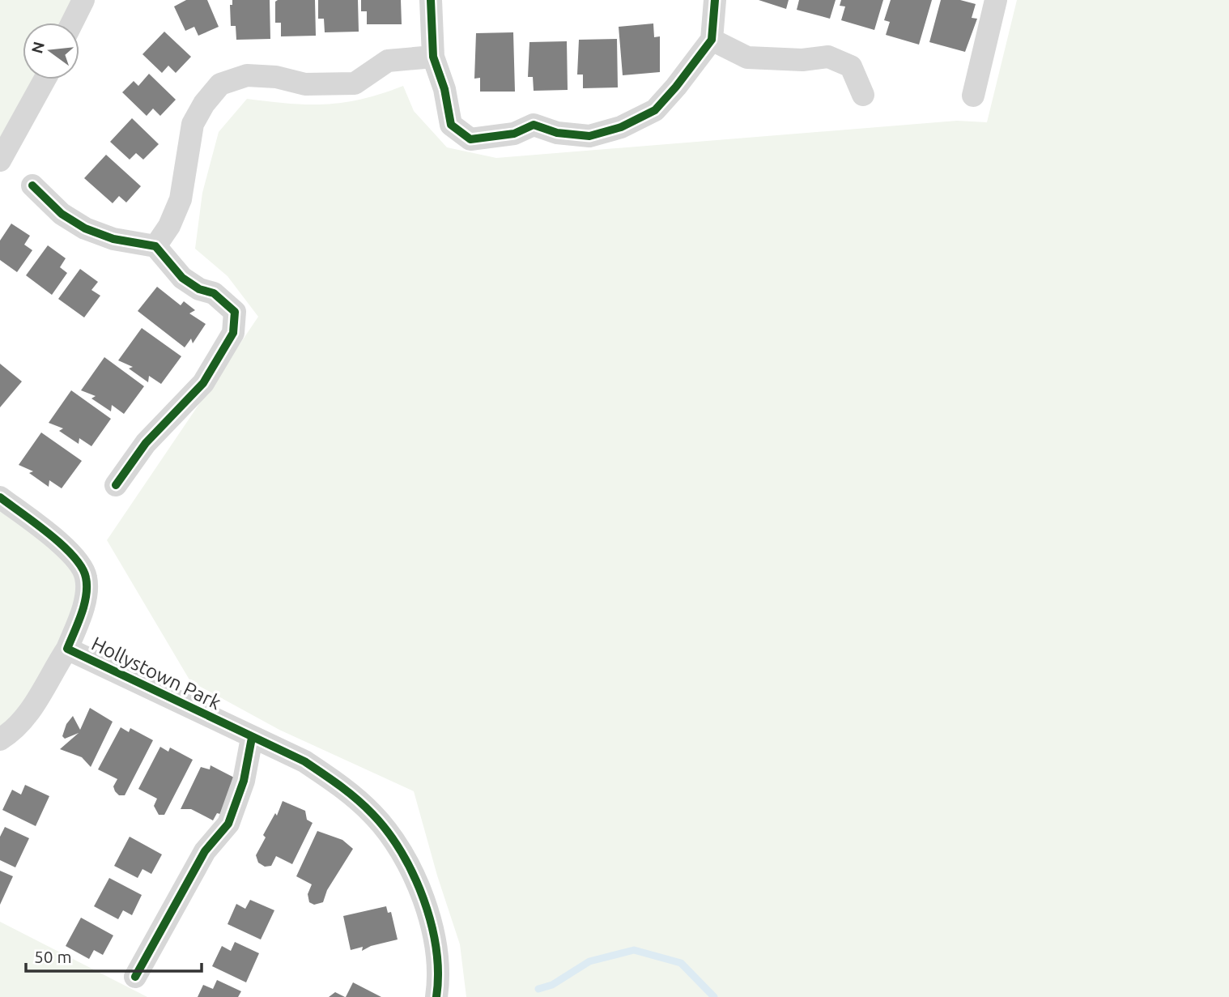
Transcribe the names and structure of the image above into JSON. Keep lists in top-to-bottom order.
{
  "streets": {
    "street": ["Hollystown Park"]
  },
  "scale_bar": "50 m",
  "north": "left"
}
